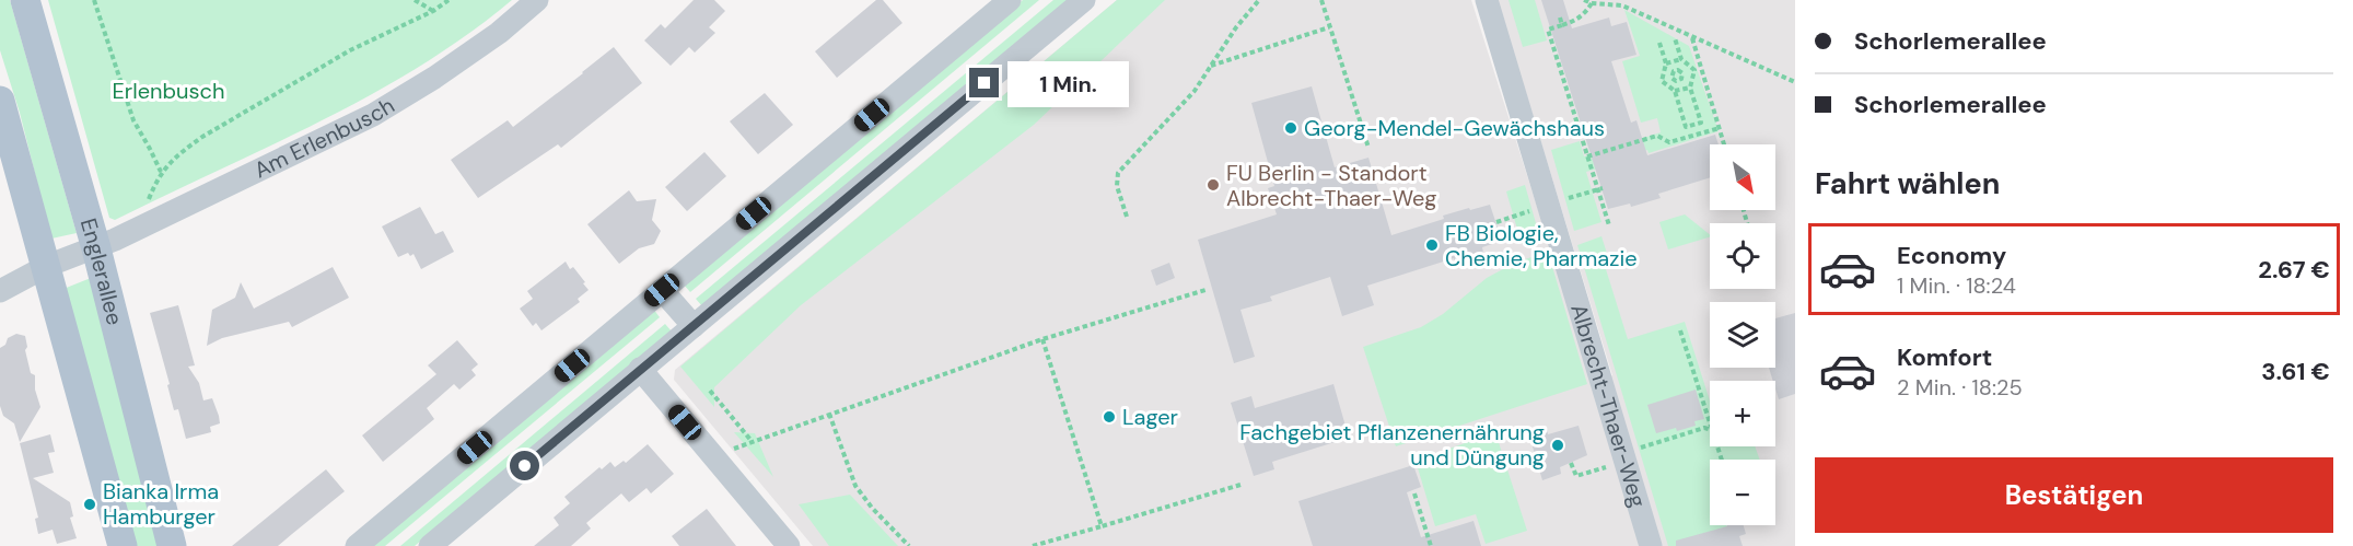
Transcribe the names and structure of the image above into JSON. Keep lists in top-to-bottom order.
{
  "streets": {
    "main road": ["Englerallee"],
    "street": ["Am Erlenbusch", "Albrecht-Thaer-Weg"]
  },
  "crossings": [
    ["Am Erlenbusch", "Englerallee"]
  ],
  "parks": ["Erlenbusch"],
  "places": [
    "Georg-Mendel-Gewächshaus",
    "FU Berlin - Standort Albrecht-Thaer-Weg",
    "FB Biologie, Chemie, Pharmazie",
    "Lager",
    "Fachgebiet Pflanzenernährung und Düngung",
    "Bianka Irma Hamburger"
  ],
  "north": "bottom right",
  "page": {
    "banner": ["Schorlemerallee", "Schorlemerallee"],
    "bubble": "1 Min.",
    "map_buttons": ["+", "−"],
    "heading": "Fahrt wählen",
    "list": [
      {
        "name": "Economy",
        "note": "1 Min. · 18:24",
        "value": "2.67 €"
      },
      {
        "name": "Komfort",
        "note": "2 Min. · 18:25",
        "value": "3.61 €"
      }
    ],
    "buttons": "Bestätigen"
  }
}
